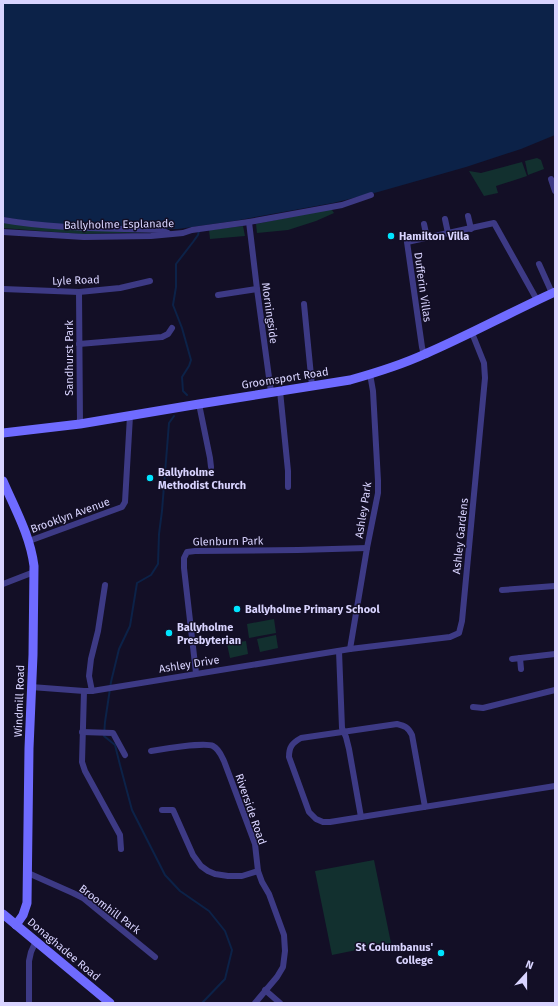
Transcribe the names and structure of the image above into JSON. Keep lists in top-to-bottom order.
{
  "streets": {
    "main road": ["Groomsport Road", "Windmill Road", "Donaghadee Road"],
    "street": [
      "Ballyholme Esplanade",
      "Lyle Road",
      "Dufferin Villas",
      "Morningside",
      "Sandhurst Park",
      "Ashley Park",
      "Brooklyn Avenue",
      "Ashley Gardens",
      "Glenburn Park",
      "Ashley Drive",
      "Riverside Road",
      "Broomhill Park"
    ]
  },
  "crossings": [
    ["Ballyholme Esplanade", "Morningside"],
    ["Lyle Road", "Sandhurst Park"],
    ["Dufferin Villas", "Groomsport Road"],
    ["Morningside", "Groomsport Road"],
    ["Sandhurst Park", "Groomsport Road"],
    ["Groomsport Road", "Ashley Park"],
    ["Groomsport Road", "Brooklyn Avenue"],
    ["Groomsport Road", "Ashley Gardens"],
    ["Ashley Park", "Ashley Gardens"],
    ["Ashley Park", "Glenburn Park"],
    ["Ashley Park", "Ashley Drive"],
    ["Brooklyn Avenue", "Windmill Road"],
    ["Ashley Gardens", "Ashley Drive"],
    ["Glenburn Park", "Ashley Drive"],
    ["Ashley Drive", "Windmill Road"],
    ["Windmill Road", "Broomhill Park"],
    ["Windmill Road", "Donaghadee Road"]
  ],
  "places": [
    "Hamilton Villa",
    "Ballyholme Methodist Church",
    "Ballyholme Primary School",
    "Ballyholme Presbyterian",
    "St Columbanus' College"
  ],
  "north": "top"
}
